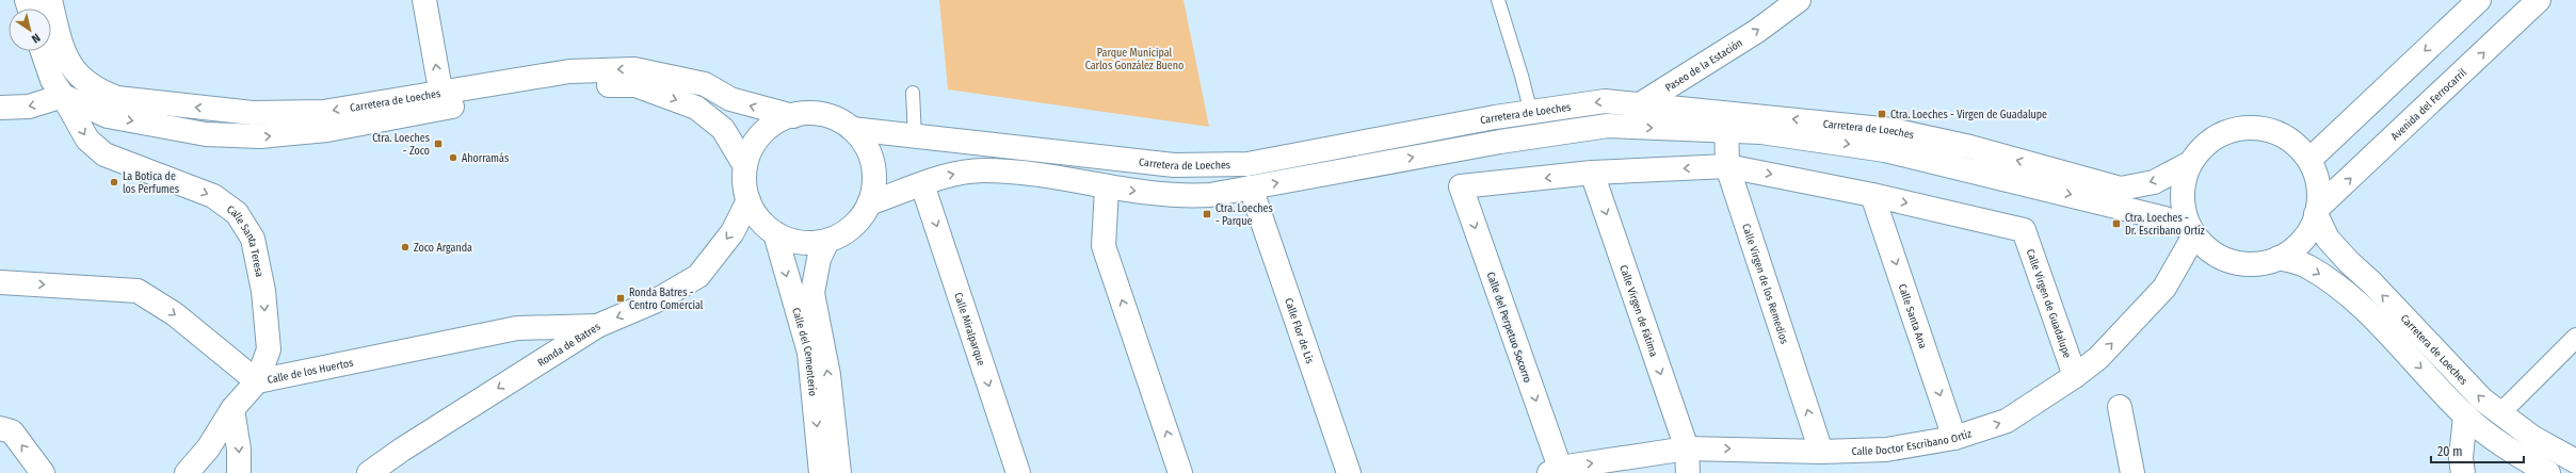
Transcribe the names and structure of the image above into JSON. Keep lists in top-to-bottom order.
{
  "streets": {
    "street": [
      "Paseo de la Estación",
      "Carretera de Loeches",
      "Avenida del Ferrocarril",
      "Calle Santa Teresa",
      "Calle Virgen de los Remedios",
      "Calle Virgen de Guadalupe",
      "Calle Virgen de Fátima",
      "Calle Santa Ana",
      "Calle del Perpetuo Socorro",
      "Calle Miralparque",
      "Calle Flor de Lis",
      "Ronda de Batres",
      "Calle del Cementerio",
      "Calle de los Huertos",
      "Calle Doctor Escribano Ortiz"
    ]
  },
  "crossings": [
    ["Paseo de la Estación", "Carretera de Loeches"],
    ["Carretera de Loeches", "Avenida del Ferrocarril"],
    ["Carretera de Loeches", "Calle Santa Teresa"],
    ["Carretera de Loeches", "Calle Virgen de los Remedios"],
    ["Carretera de Loeches", "Calle Miralparque"],
    ["Carretera de Loeches", "Calle Flor de Lis"],
    ["Carretera de Loeches", "Ronda de Batres"],
    ["Carretera de Loeches", "Calle del Cementerio"],
    ["Carretera de Loeches", "Calle Doctor Escribano Ortiz"],
    ["Avenida del Ferrocarril", "Calle Doctor Escribano Ortiz"],
    ["Calle Santa Teresa", "Calle de los Huertos"],
    ["Calle Virgen de los Remedios", "Calle Doctor Escribano Ortiz"],
    ["Calle Virgen de Guadalupe", "Calle Santa Ana"],
    ["Calle Virgen de Guadalupe", "Calle Doctor Escribano Ortiz"],
    ["Calle Virgen de Fátima", "Calle del Perpetuo Socorro"],
    ["Calle Virgen de Fátima", "Calle Doctor Escribano Ortiz"],
    ["Calle Santa Ana", "Calle Doctor Escribano Ortiz"],
    ["Calle del Perpetuo Socorro", "Calle Doctor Escribano Ortiz"],
    ["Ronda de Batres", "Calle del Cementerio"],
    ["Ronda de Batres", "Calle de los Huertos"]
  ],
  "one_way": [
    "Paseo de la Estación",
    "Calle Santa Teresa",
    "Calle Virgen de los Remedios",
    "Calle Virgen de Guadalupe",
    "Calle Virgen de Fátima",
    "Calle Santa Ana",
    "Ronda de Batres",
    "Calle de los Huertos",
    "Calle Doctor Escribano Ortiz"
  ],
  "parks": ["Parque Municipal Carlos González Bueno"],
  "places": {
    "transit": [
      "Ctra. Loeches - Virgen de Guadalupe",
      "Ctra. Loeches - Zoco",
      "Ctra. Loeches - Parque",
      "Ctra. Loeches - Dr. Escribano Ortíz",
      "Ronda Batres - Centro Comercial"
    ],
    "other": ["Ahorramás", "La Botica de los Perfumes", "Zoco Arganda"]
  },
  "scale_bar": "20 m",
  "north": "bottom right"
}
